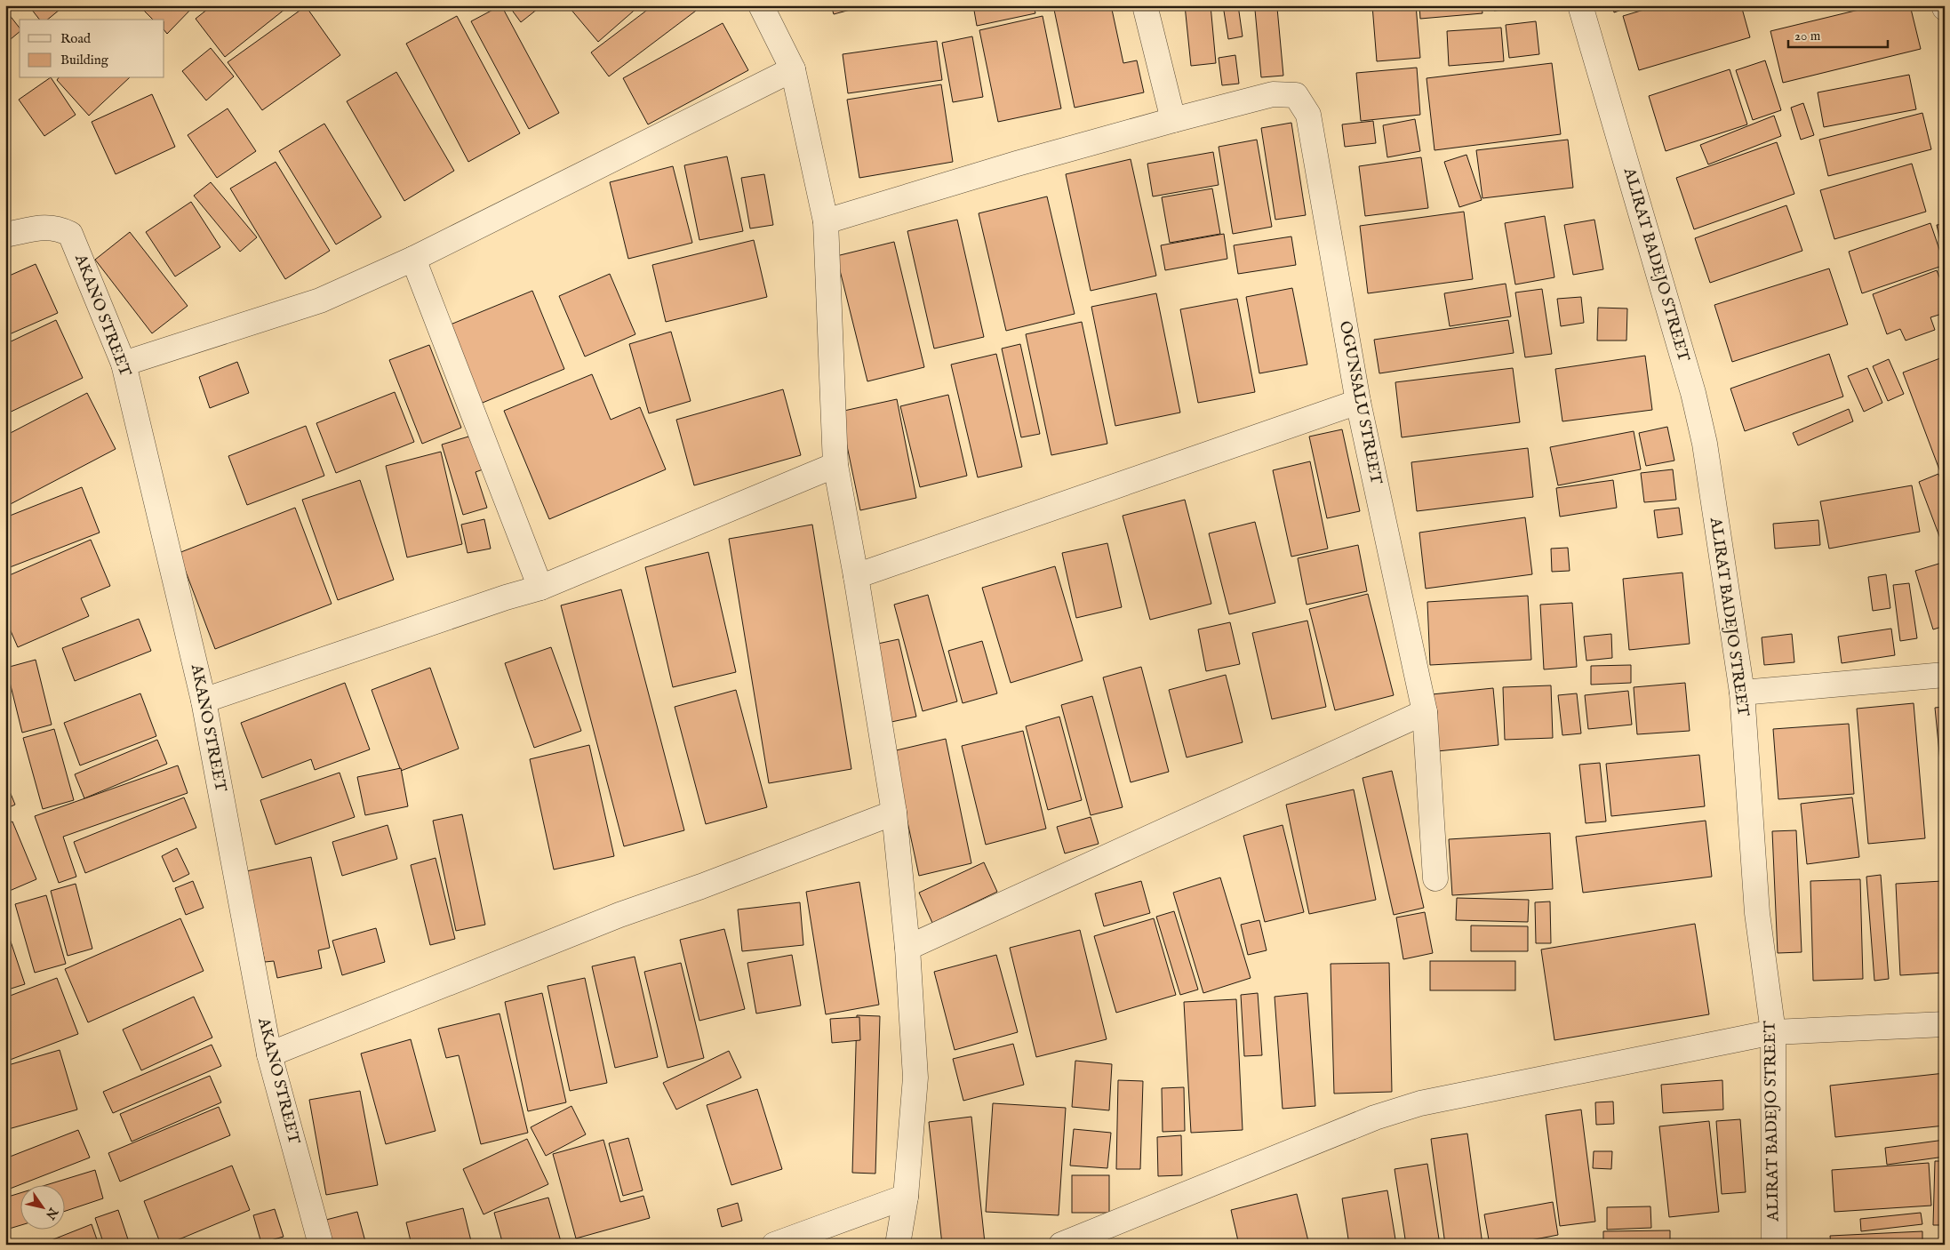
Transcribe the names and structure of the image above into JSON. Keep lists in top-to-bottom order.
{
  "streets": {
    "street": ["ALIRAT BADEJO STREET", "AKANO STREET", "OGUNSALU STREET"]
  },
  "legend": ["Road", "Building"],
  "scale_bar": "20 m",
  "north": "bottom right"
}
